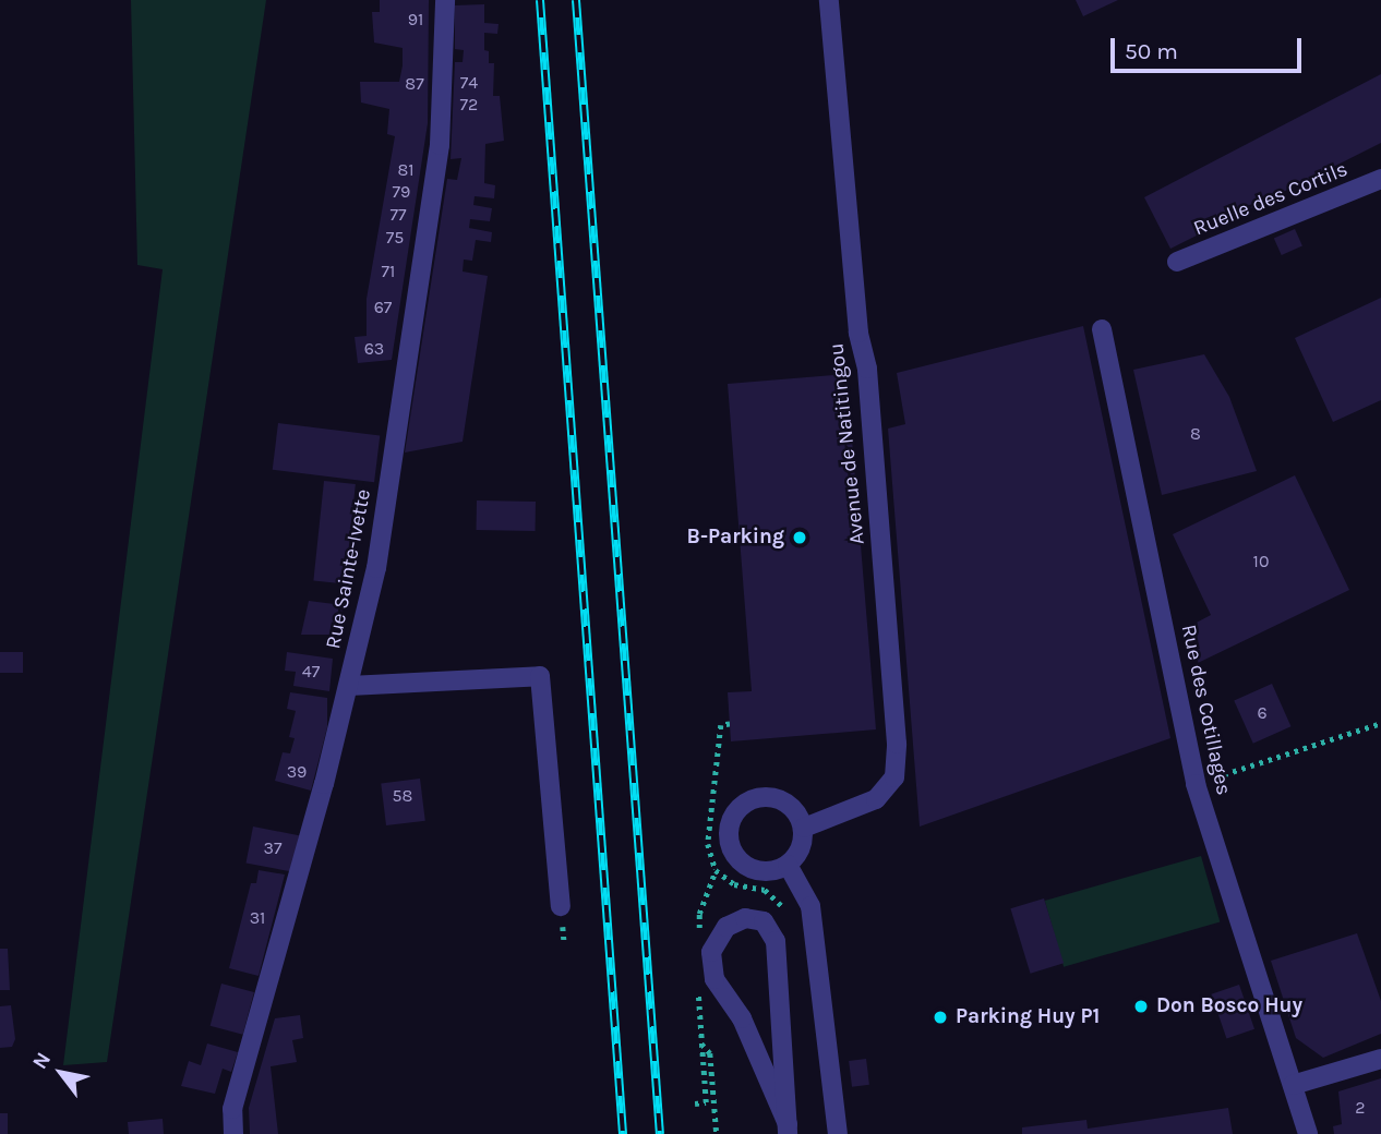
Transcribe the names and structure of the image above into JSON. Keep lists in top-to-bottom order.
{
  "streets": {
    "street": [
      "Ruelle des Cortils",
      "Avenue de Natitingou",
      "Rue Sainte-Ivette",
      "Rue des Cotillages"
    ]
  },
  "places": ["B-Parking", "Don Bosco Huy", "Parking Huy P1"],
  "house_numbers": [
    "91",
    "74",
    "87",
    "72",
    "81",
    "79",
    "77",
    "75",
    "71",
    "67",
    "63",
    "8",
    "10",
    "47",
    "6",
    "39",
    "58",
    "37",
    "31",
    "2"
  ],
  "scale_bar": "50 m",
  "north": "top left"
}
